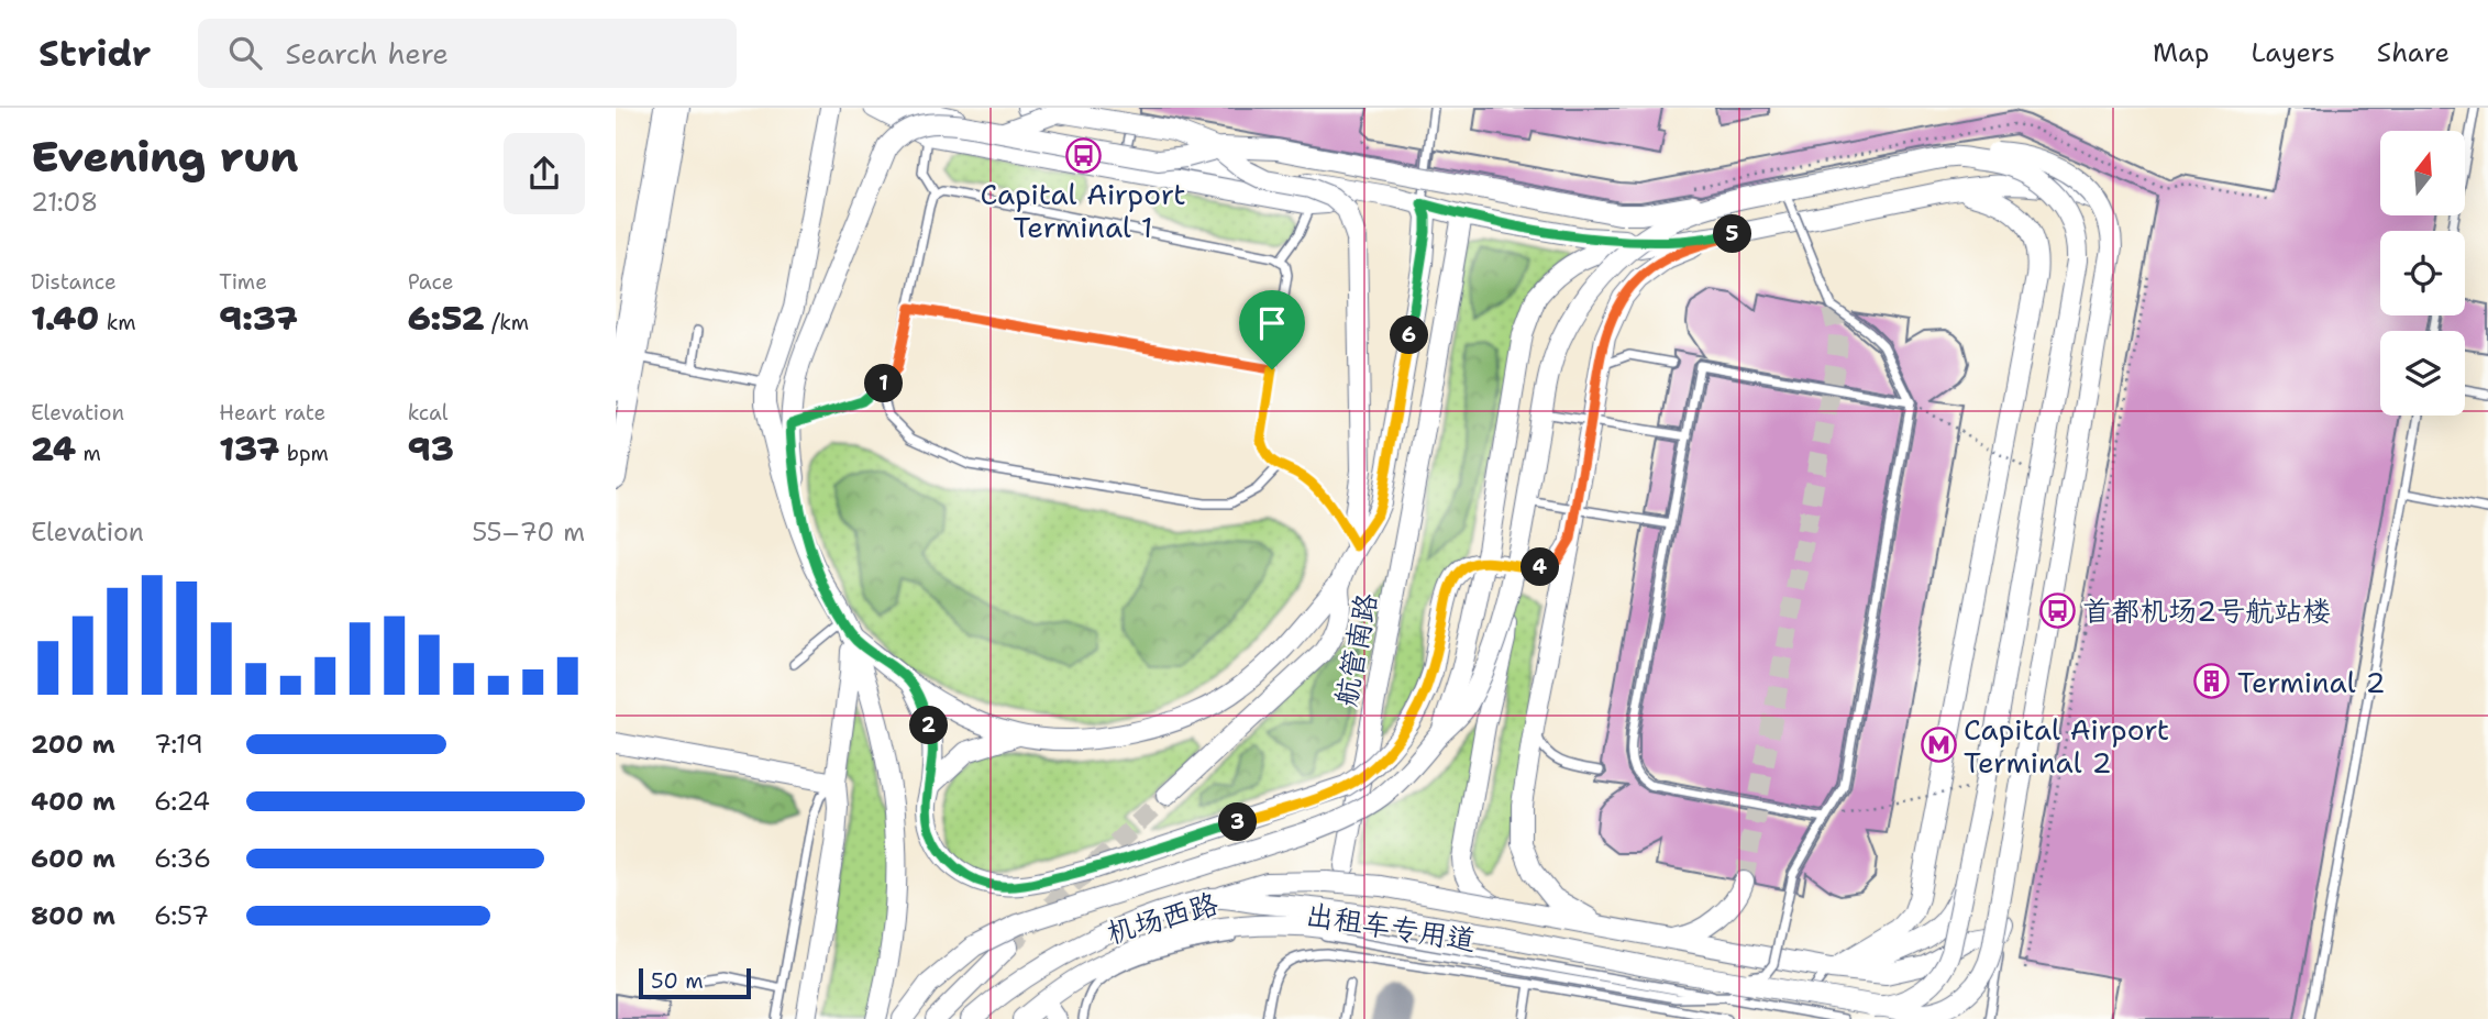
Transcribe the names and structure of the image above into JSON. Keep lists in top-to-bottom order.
{
  "streets": {
    "street": ["航管南路", "机场西路"],
    "lane": ["出租车专用道"]
  },
  "places": {
    "bus stop": ["Capital Airport Terminal 1", "首都机场2号航站楼"],
    "building": ["Terminal 2"],
    "metro station": ["Capital Airport Terminal 2"]
  },
  "scale_bar": "50 m",
  "north": "top",
  "page": {
    "header": "Stridr",
    "search": "Search here",
    "nav": ["Map", "Layers", "Share"],
    "heading": ["Evening run", "21:08"],
    "pins": [
      "5",
      "6",
      "1",
      "4",
      "2",
      "3"
    ],
    "stats": [
      ["Distance", "1.40 km"],
      ["Time", "9:37"],
      ["Pace", "6:52 /km"],
      ["Elevation", "24 m"],
      ["Heart rate", "137 bpm"],
      ["kcal", "93"]
    ],
    "chart": ["Elevation", "55–70 m"],
    "list": [
      {
        "name": "200 m",
        "note": "7:19"
      },
      {
        "name": "400 m",
        "note": "6:24"
      },
      {
        "name": "600 m",
        "note": "6:36"
      },
      {
        "name": "800 m",
        "note": "6:57"
      }
    ],
    "scale": "50 m"
  }
}
